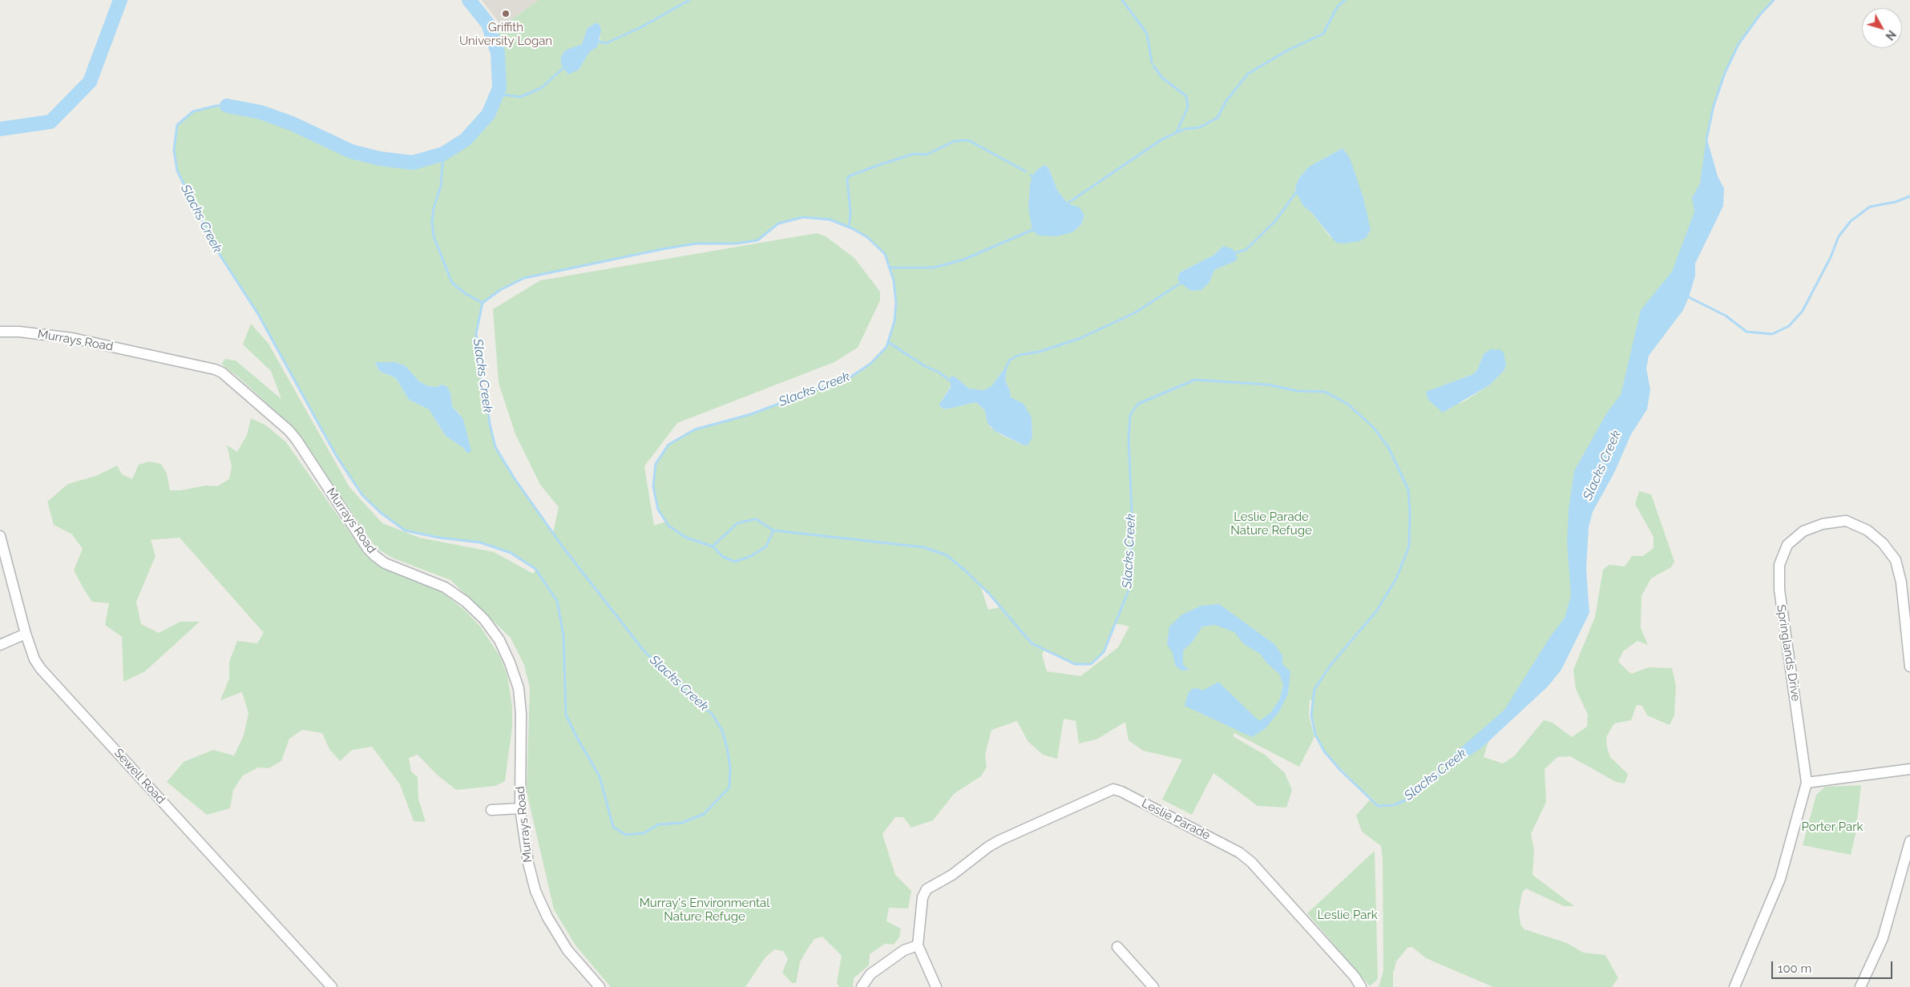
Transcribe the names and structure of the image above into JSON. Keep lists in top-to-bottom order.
{
  "streets": {
    "street": [
      "Murrays Road",
      "Springlands Drive",
      "Sewell Road",
      "Leslie Parade"
    ]
  },
  "water": ["Slacks Creek"],
  "parks": [
    "Leslie Parade Nature Refuge",
    "Porter Park",
    "Murray's Environmental Nature Refuge",
    "Leslie Park"
  ],
  "places": ["Griffith University Logan"],
  "scale_bar": "100 m",
  "north": "bottom right"
}
